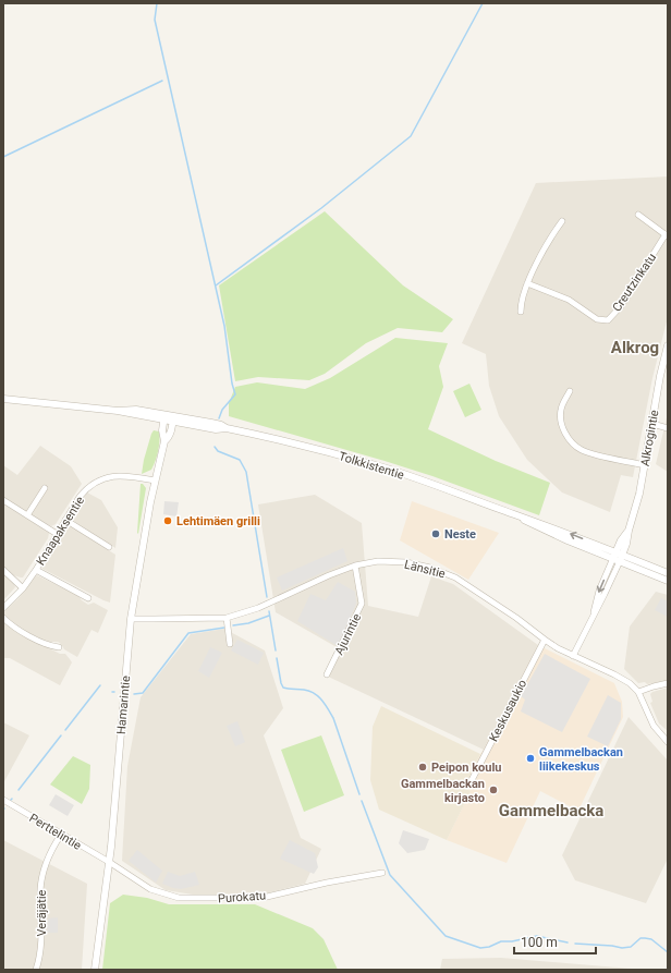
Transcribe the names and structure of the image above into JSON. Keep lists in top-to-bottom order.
{
  "streets": {
    "street": [
      "Creutzinkatu",
      "Alkrogintie",
      "Tolkkistentie",
      "Knaapaksentie",
      "Länsitie",
      "Ajurintie",
      "Hamarintie",
      "Keskusaukio",
      "Perttelintie",
      "Purokatu",
      "Veräjätie"
    ]
  },
  "crossings": [
    ["Alkrogintie", "Tolkkistentie"],
    ["Tolkkistentie", "Hamarintie"],
    ["Knaapaksentie", "Hamarintie"],
    ["Länsitie", "Ajurintie"],
    ["Länsitie", "Hamarintie"],
    ["Länsitie", "Keskusaukio"],
    ["Hamarintie", "Perttelintie"],
    ["Hamarintie", "Purokatu"],
    ["Perttelintie", "Purokatu"],
    ["Perttelintie", "Veräjätie"]
  ],
  "districts": ["Alkrog", "Gammelbacka"],
  "places": [
    "Lehtimäen grilli",
    "Neste",
    "Gammelbackan liikekeskus",
    "Peipon koulu",
    "Gammelbackan kirjasto"
  ],
  "scale_bar": "100 m"
}
